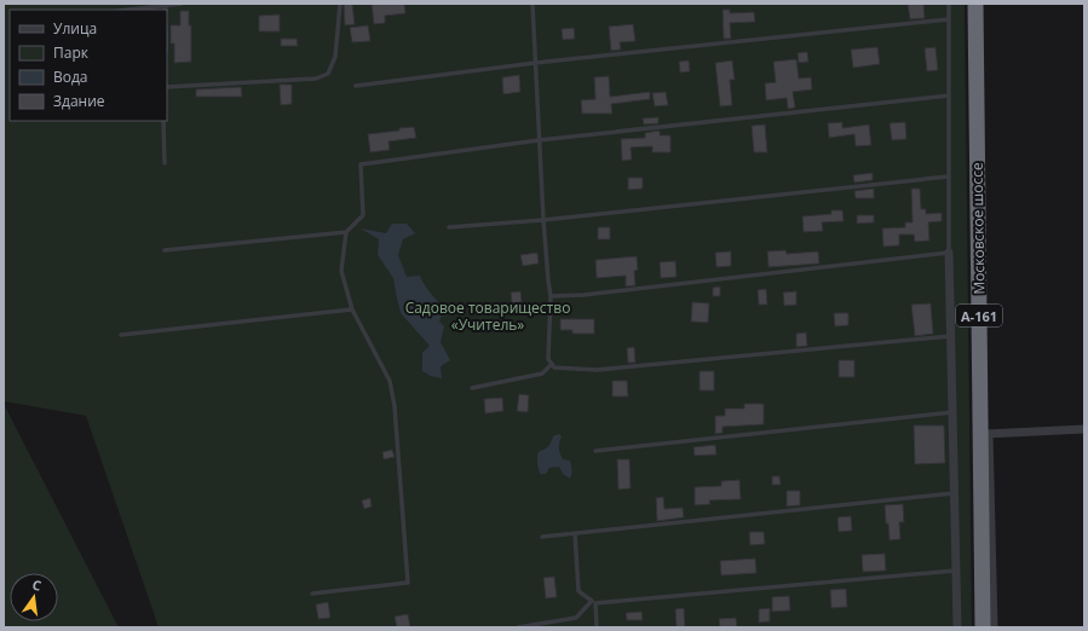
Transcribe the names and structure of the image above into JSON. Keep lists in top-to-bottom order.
{
  "streets": {
    "highway": ["Московское шоссе", "А-161"]
  },
  "parks": ["Садовое товарищество «Учитель»"],
  "legend": [
    "Улица",
    "Парк",
    "Вода",
    "Здание"
  ],
  "north": "top"
}
